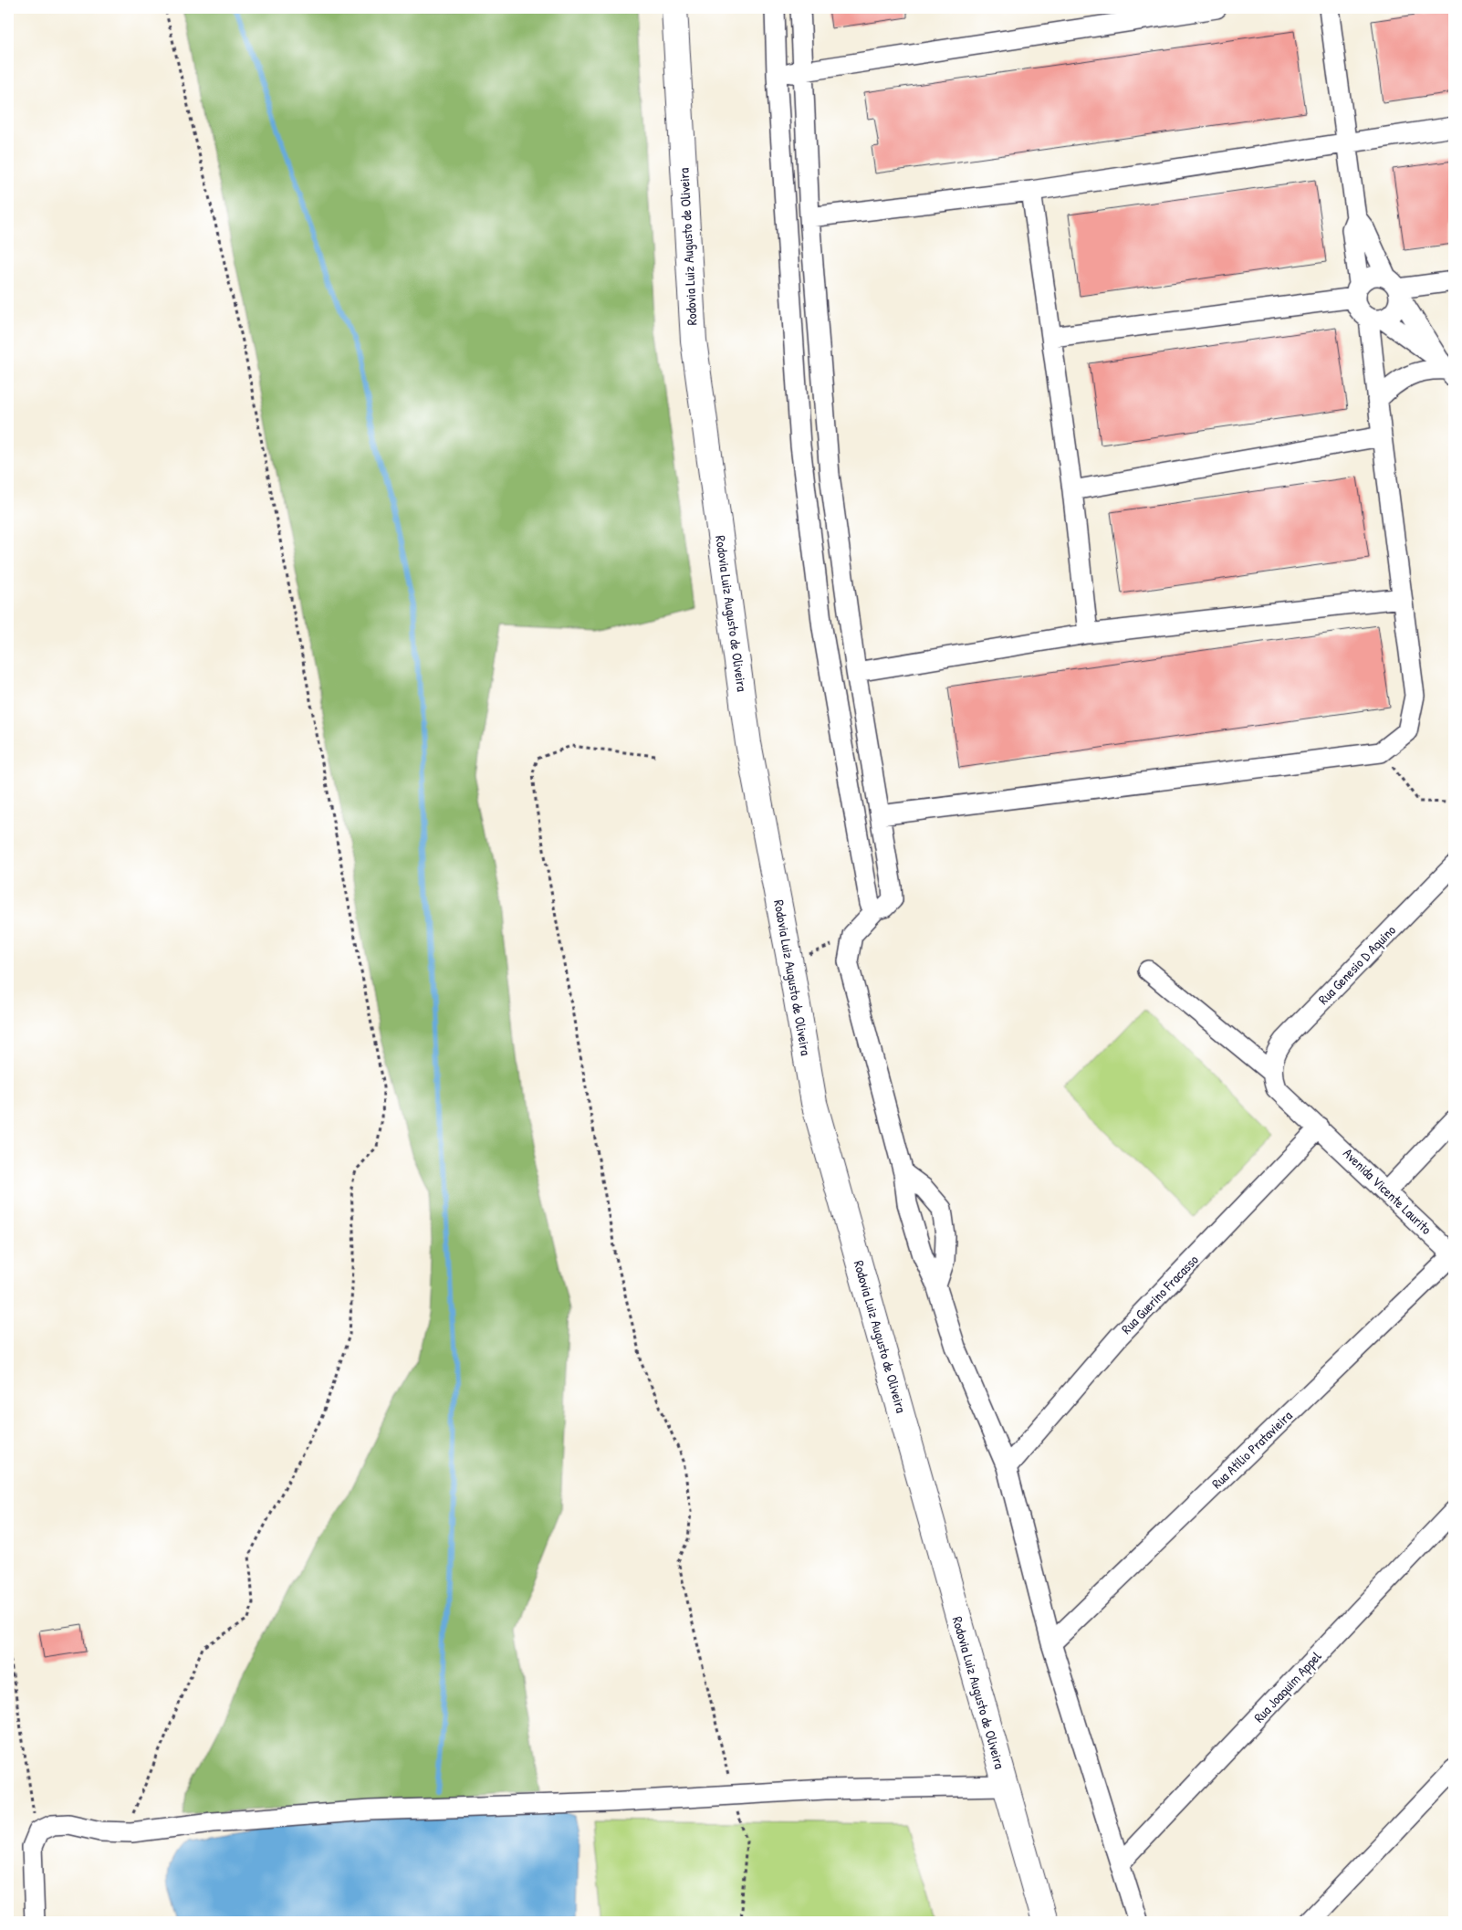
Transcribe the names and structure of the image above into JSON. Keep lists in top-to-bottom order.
{
  "streets": {
    "highway": ["Rodovia Luiz Augusto de Oliveira"],
    "street": [
      "Rua Genesio D Aquino",
      "Avenida Vicente Laurito",
      "Rua Guerino Fracasso",
      "Rua Atílio Pratavieira",
      "Rua Joaquim Appel"
    ]
  },
  "crossings": [
    ["Rua Genesio D Aquino", "Avenida Vicente Laurito"],
    ["Avenida Vicente Laurito", "Rua Guerino Fracasso"],
    ["Avenida Vicente Laurito", "Rua Atílio Pratavieira"]
  ]
}
